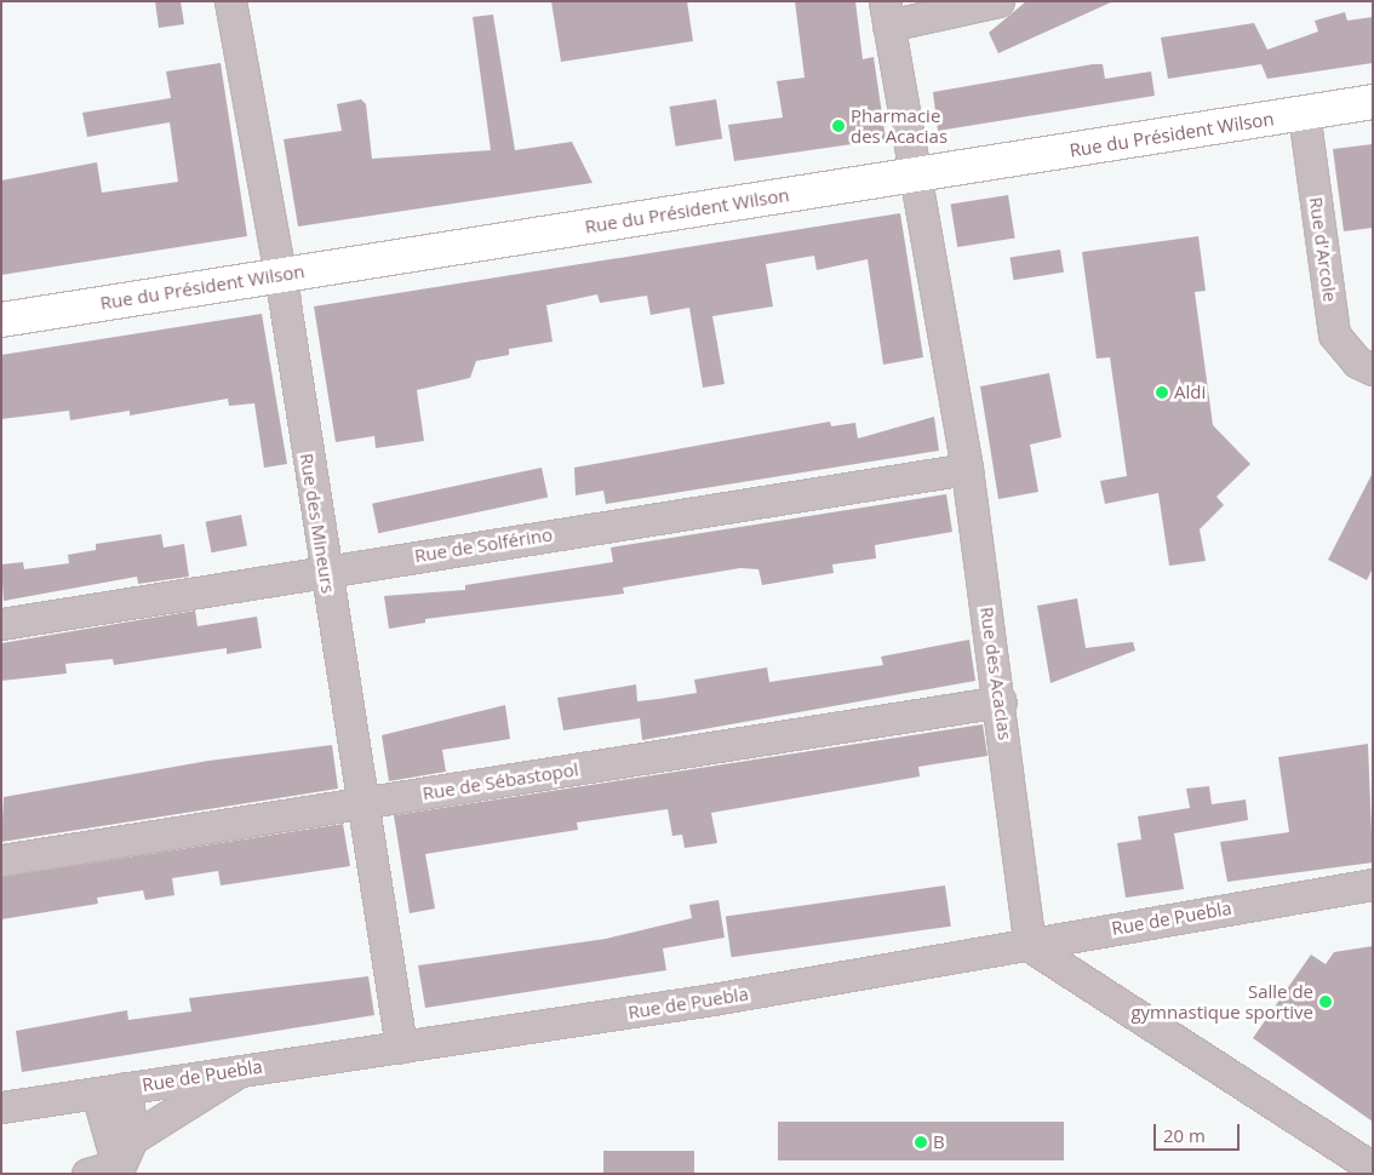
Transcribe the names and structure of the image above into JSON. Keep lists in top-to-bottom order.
{
  "streets": {
    "main road": ["Rue du Président Wilson"],
    "street": [
      "Rue d'Arcole",
      "Rue des Mineurs",
      "Rue de Solférino",
      "Rue des Acacias",
      "Rue de Sébastopol",
      "Rue de Puebla"
    ]
  },
  "crossings": [
    ["Rue du Président Wilson", "Rue d'Arcole"],
    ["Rue du Président Wilson", "Rue des Mineurs"],
    ["Rue du Président Wilson", "Rue des Acacias"],
    ["Rue des Mineurs", "Rue de Solférino"],
    ["Rue des Mineurs", "Rue de Sébastopol"],
    ["Rue des Mineurs", "Rue de Puebla"],
    ["Rue de Solférino", "Rue des Acacias"],
    ["Rue des Acacias", "Rue de Sébastopol"],
    ["Rue des Acacias", "Rue de Puebla"]
  ],
  "places": [
    "Pharmacie des Acacias",
    "Aldi",
    "Salle de gymnastique sportive",
    "B"
  ],
  "scale_bar": "20 m"
}
